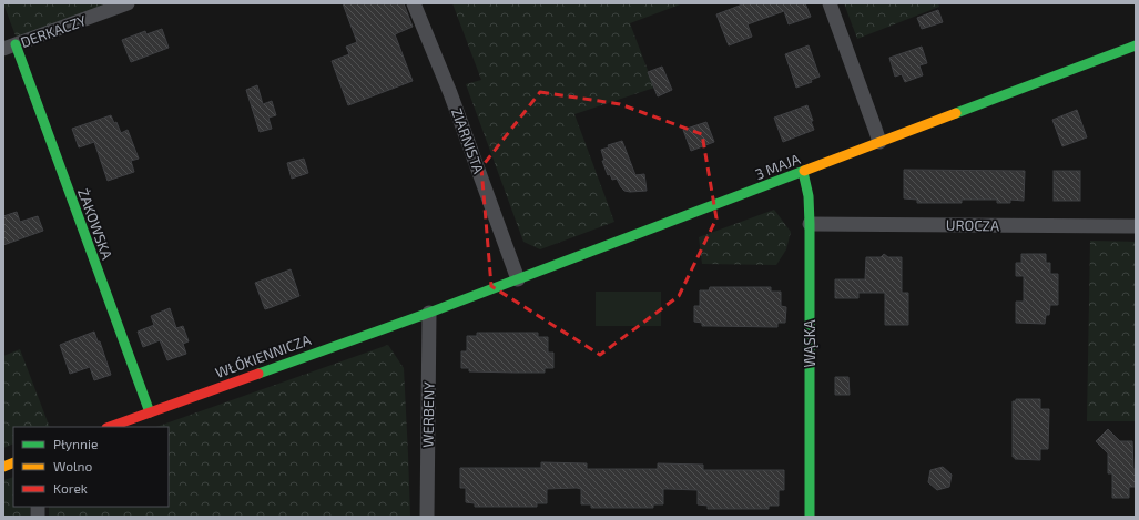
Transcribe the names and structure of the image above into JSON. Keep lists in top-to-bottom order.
{
  "streets": {
    "street": [
      "DERKACZY",
      "ZIARNISTA",
      "3 MAJA",
      "ŻAKOWSKA",
      "UROCZA",
      "WĄSKA",
      "WŁÓKIENNICZA",
      "WERBENY"
    ]
  },
  "crossings": [
    ["DERKACZY", "ŻAKOWSKA"],
    ["ZIARNISTA", "3 MAJA"],
    ["3 MAJA", "WĄSKA"],
    ["3 MAJA", "WŁÓKIENNICZA"],
    ["3 MAJA", "WERBENY"],
    ["ŻAKOWSKA", "WŁÓKIENNICZA"],
    ["UROCZA", "WĄSKA"],
    ["WŁÓKIENNICZA", "WERBENY"]
  ],
  "legend": ["Płynnie", "Wolno", "Korek"]
}
